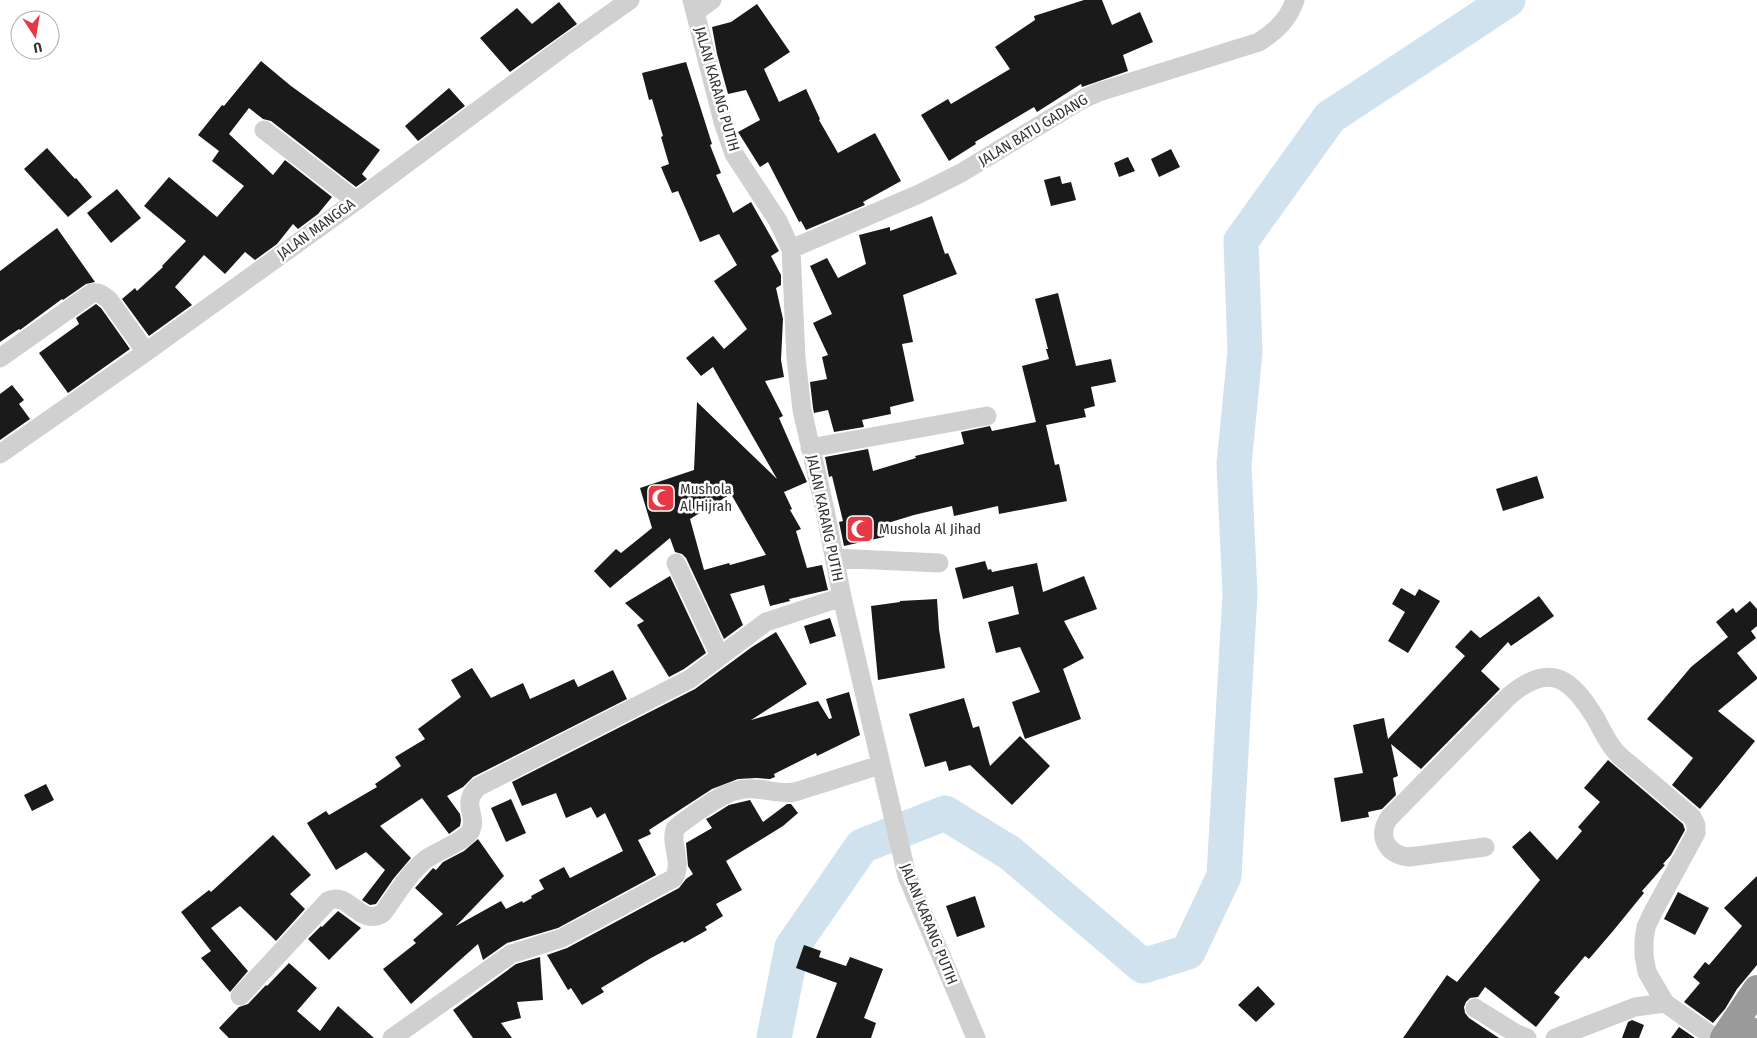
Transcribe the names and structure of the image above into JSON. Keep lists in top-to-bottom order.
{
  "streets": {
    "street": ["JALAN KARANG PUTIH", "JALAN BATU GADANG", "JALAN MANGGA"]
  },
  "crossings": [
    ["JALAN KARANG PUTIH", "JALAN BATU GADANG"]
  ],
  "places": {
    "mosque": ["Mushola Al Hijrah", "Mushola Al Jihad"]
  },
  "north": "bottom"
}
